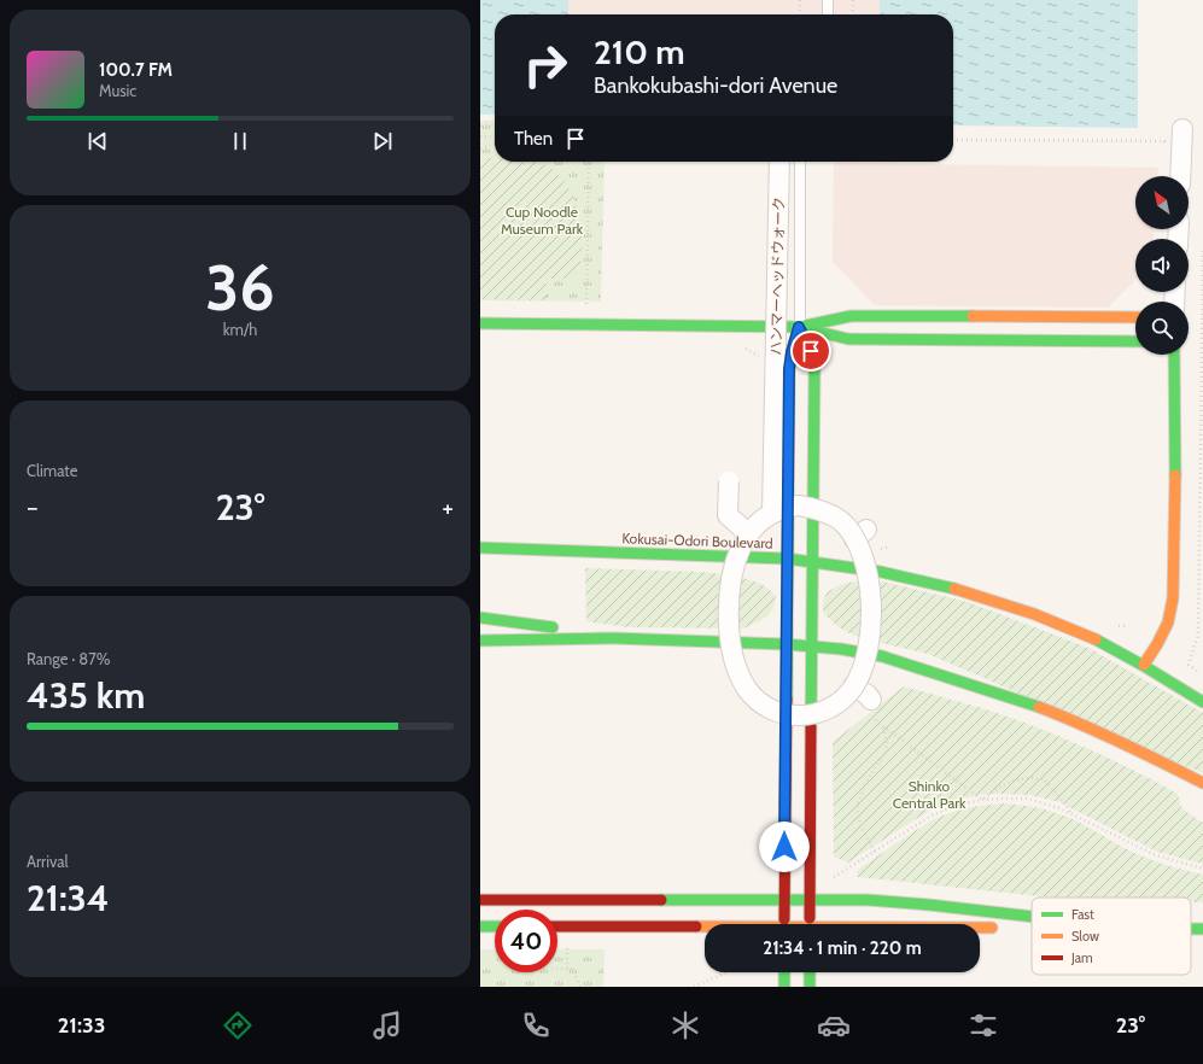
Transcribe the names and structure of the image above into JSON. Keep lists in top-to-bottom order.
{
  "streets": {
    "street": ["ハンマーヘッドウォーク", "Kokusai-Odori Boulevard"]
  },
  "parks": ["Cup Noodle Museum Park", "Shinko Central Park"],
  "legend": ["Fast", "Slow", "Jam"],
  "north": "top left",
  "page": {
    "turn": ["210 m", "Bankokubashi-dori Avenue"],
    "song": ["100.7 FM", "Music"],
    "then": "Then",
    "tile": [
      ["36", "km/h"],
      "Climate",
      ["Range · 87%", "435 km"],
      ["Arrival", "21:34"]
    ],
    "heat": ["−", "23°", "+"],
    "limit": "40",
    "trip": "21:34 · 1 min · 220 m",
    "tabs": ["21:33", "23°"]
  }
}
